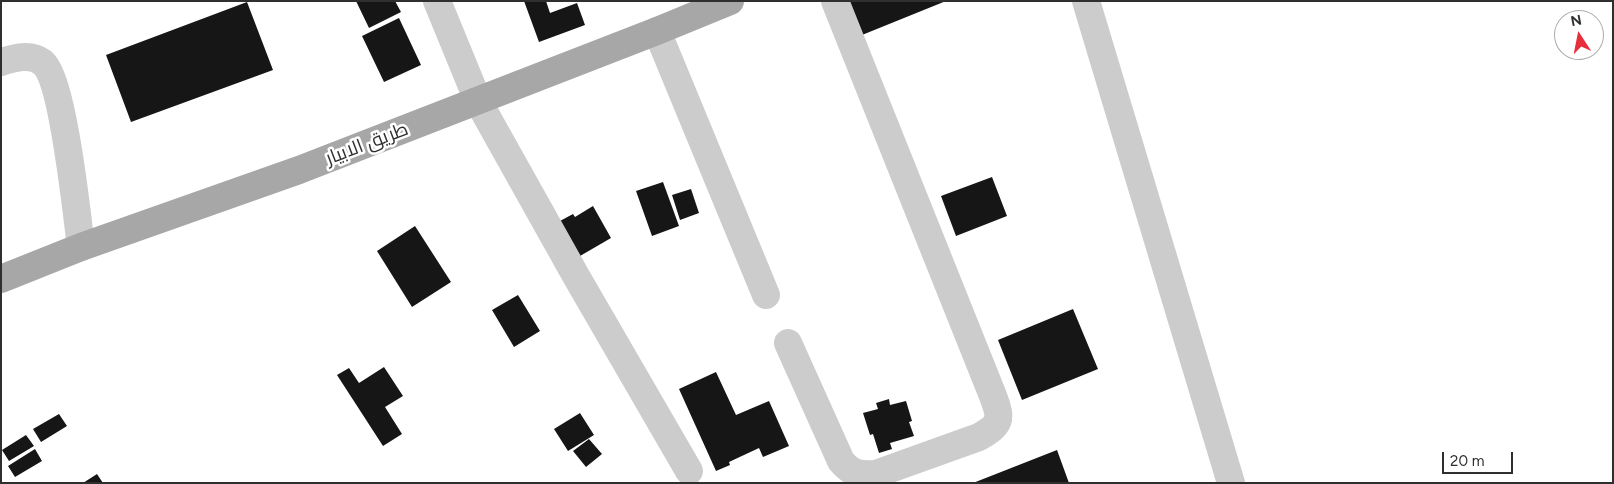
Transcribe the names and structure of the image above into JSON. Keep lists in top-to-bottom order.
{
  "streets": {
    "main road": ["طريق الابيار"]
  },
  "scale_bar": "20 m",
  "north": "top"
}
